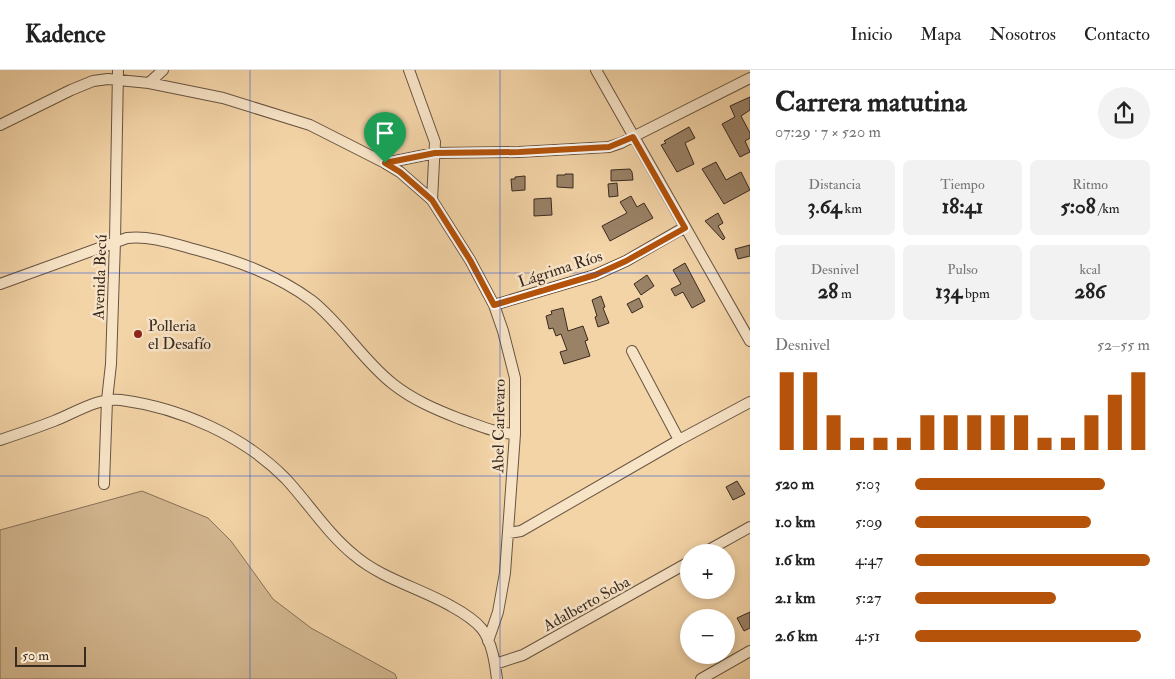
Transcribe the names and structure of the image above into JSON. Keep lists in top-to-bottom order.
{
  "streets": {
    "street": [
      "Lágrima Ríos",
      "Avenida Becú",
      "Abel Carlevaro",
      "Adalberto Soba"
    ]
  },
  "crossings": [
    ["Lágrima Ríos", "Abel Carlevaro"],
    ["Avenida Becú", "Abel Carlevaro"]
  ],
  "places": ["Polleria el Desafío"],
  "scale_bar": "50 m",
  "page": {
    "header": "Kadence",
    "nav": [
      "Inicio",
      "Mapa",
      "Nosotros",
      "Contacto"
    ],
    "heading": ["Carrera matutina", "07:29 · 7 × 520 m"],
    "stats": [
      ["Distancia", "3.64 km"],
      ["Tiempo", "18:41"],
      ["Ritmo", "5:08 /km"],
      ["Desnivel", "28 m"],
      ["Pulso", "134 bpm"],
      ["kcal", "286"]
    ],
    "chart": ["Desnivel", "52–55 m"],
    "list": [
      {
        "name": "520 m",
        "note": "5:03"
      },
      {
        "name": "1.0 km",
        "note": "5:09"
      },
      {
        "name": "1.6 km",
        "note": "4:47"
      },
      {
        "name": "2.1 km",
        "note": "5:27"
      },
      {
        "name": "2.6 km",
        "note": "4:51"
      }
    ],
    "map_buttons": ["+", "−"],
    "scale": "50 m"
  }
}
